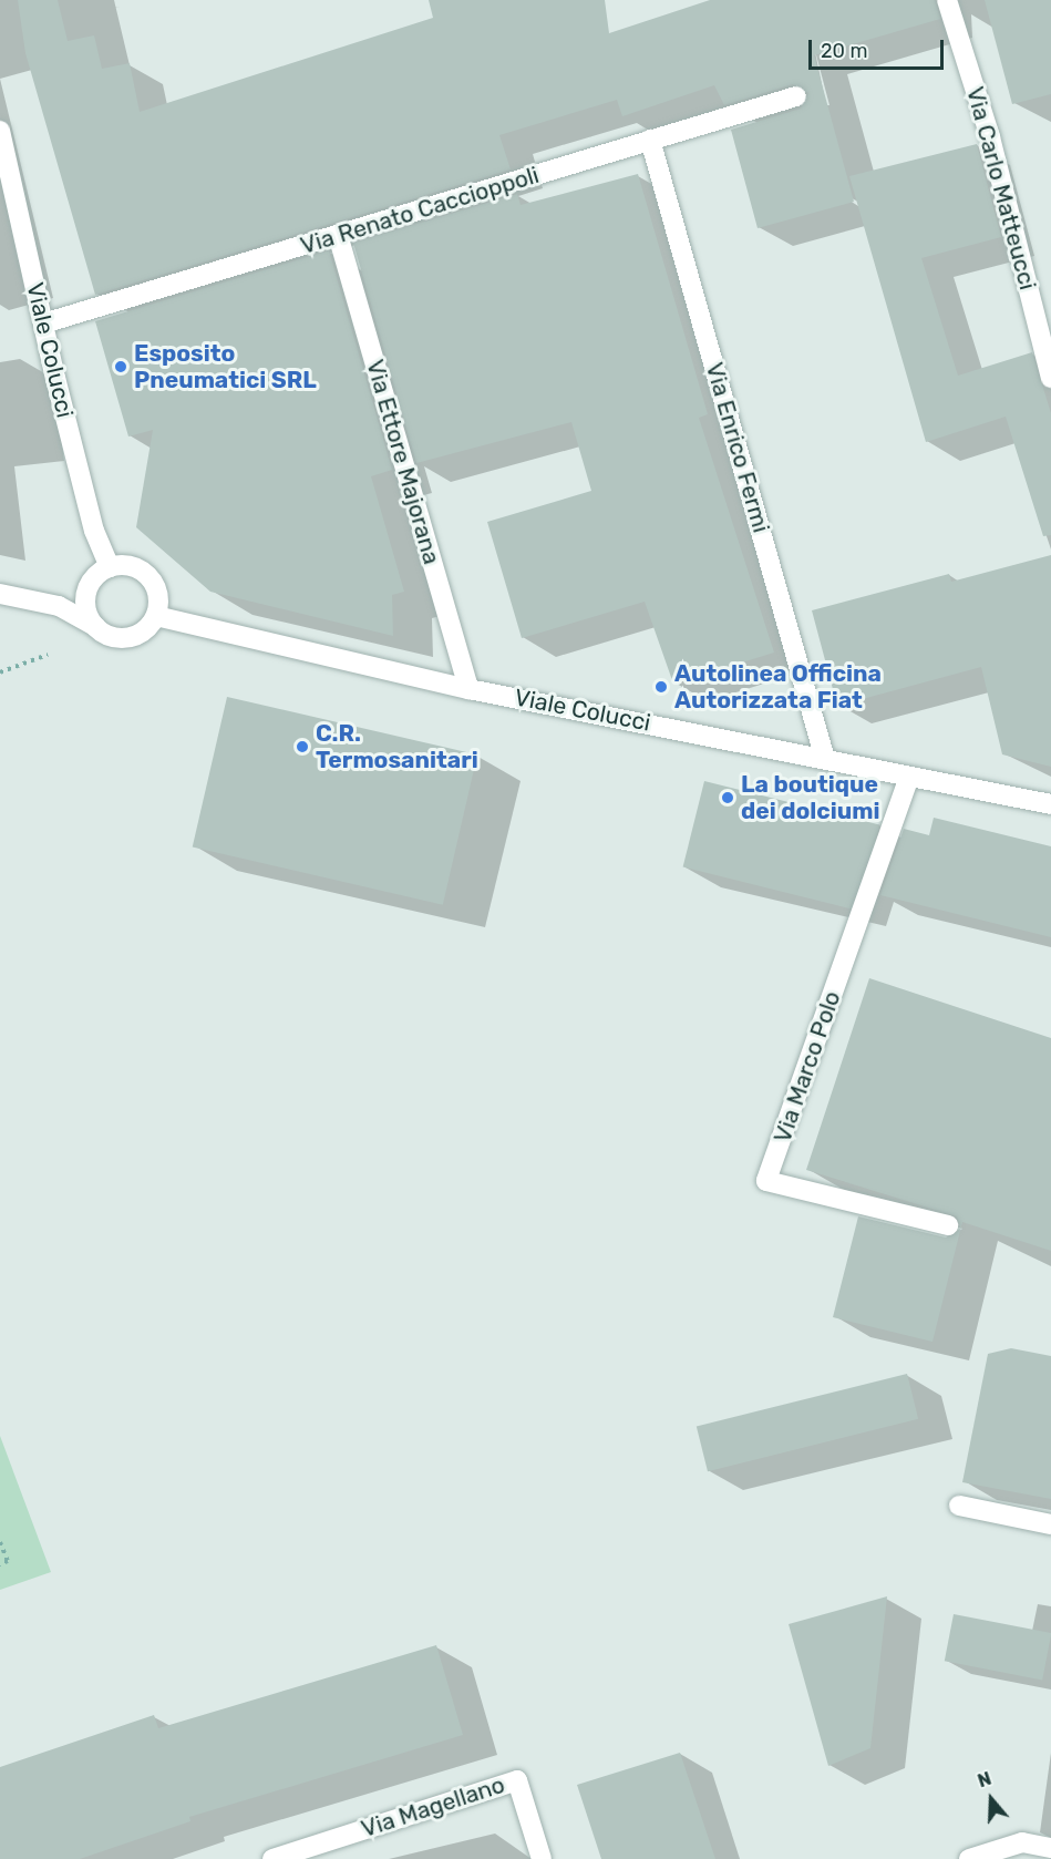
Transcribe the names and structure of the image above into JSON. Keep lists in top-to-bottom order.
{
  "streets": {
    "street": [
      "Via Carlo Matteucci",
      "Via Renato Caccioppoli",
      "Viale Colucci",
      "Via Enrico Fermi",
      "Via Ettore Majorana",
      "Via Marco Polo",
      "Via Magellano"
    ]
  },
  "crossings": [
    ["Via Renato Caccioppoli", "Viale Colucci"],
    ["Via Renato Caccioppoli", "Via Enrico Fermi"],
    ["Via Renato Caccioppoli", "Via Ettore Majorana"],
    ["Viale Colucci", "Via Enrico Fermi"],
    ["Viale Colucci", "Via Ettore Majorana"],
    ["Viale Colucci", "Via Marco Polo"]
  ],
  "places": [
    "Esposito Pneumatici SRL",
    "Autolinea Officina Autorizzata Fiat",
    "C.R. Termosanitari",
    "La boutique dei dolciumi"
  ],
  "scale_bar": "20 m",
  "north": "top"
}
